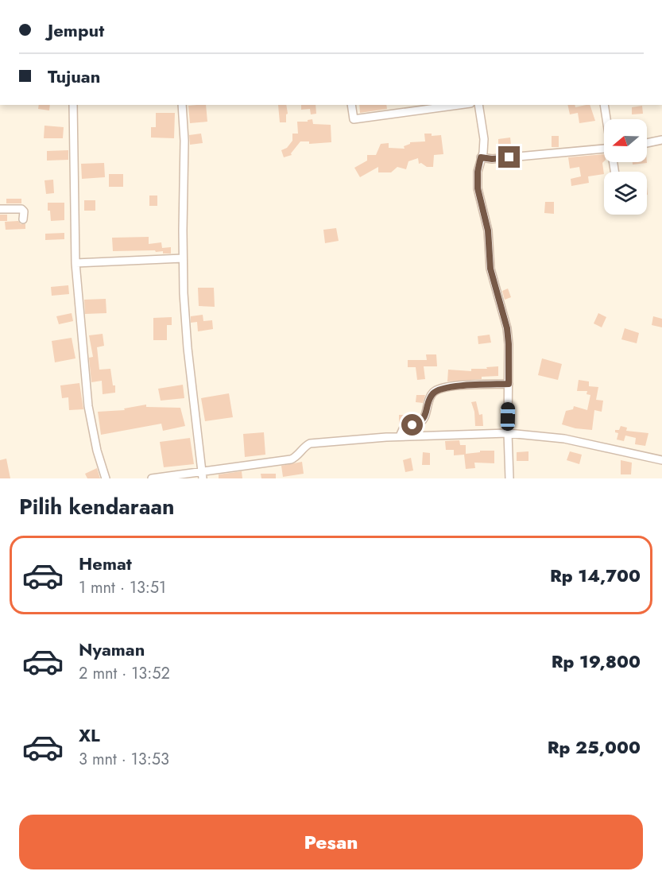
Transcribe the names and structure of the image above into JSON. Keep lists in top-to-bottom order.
{
  "north": "left",
  "page": {
    "banner": ["Jemput", "Tujuan"],
    "heading": "Pilih kendaraan",
    "list": [
      {
        "name": "Hemat",
        "note": "1 mnt · 13:51",
        "value": "Rp 14,700"
      },
      {
        "name": "Nyaman",
        "note": "2 mnt · 13:52",
        "value": "Rp 19,800"
      },
      {
        "name": "XL",
        "note": "3 mnt · 13:53",
        "value": "Rp 25,000"
      }
    ],
    "buttons": "Pesan"
  }
}
